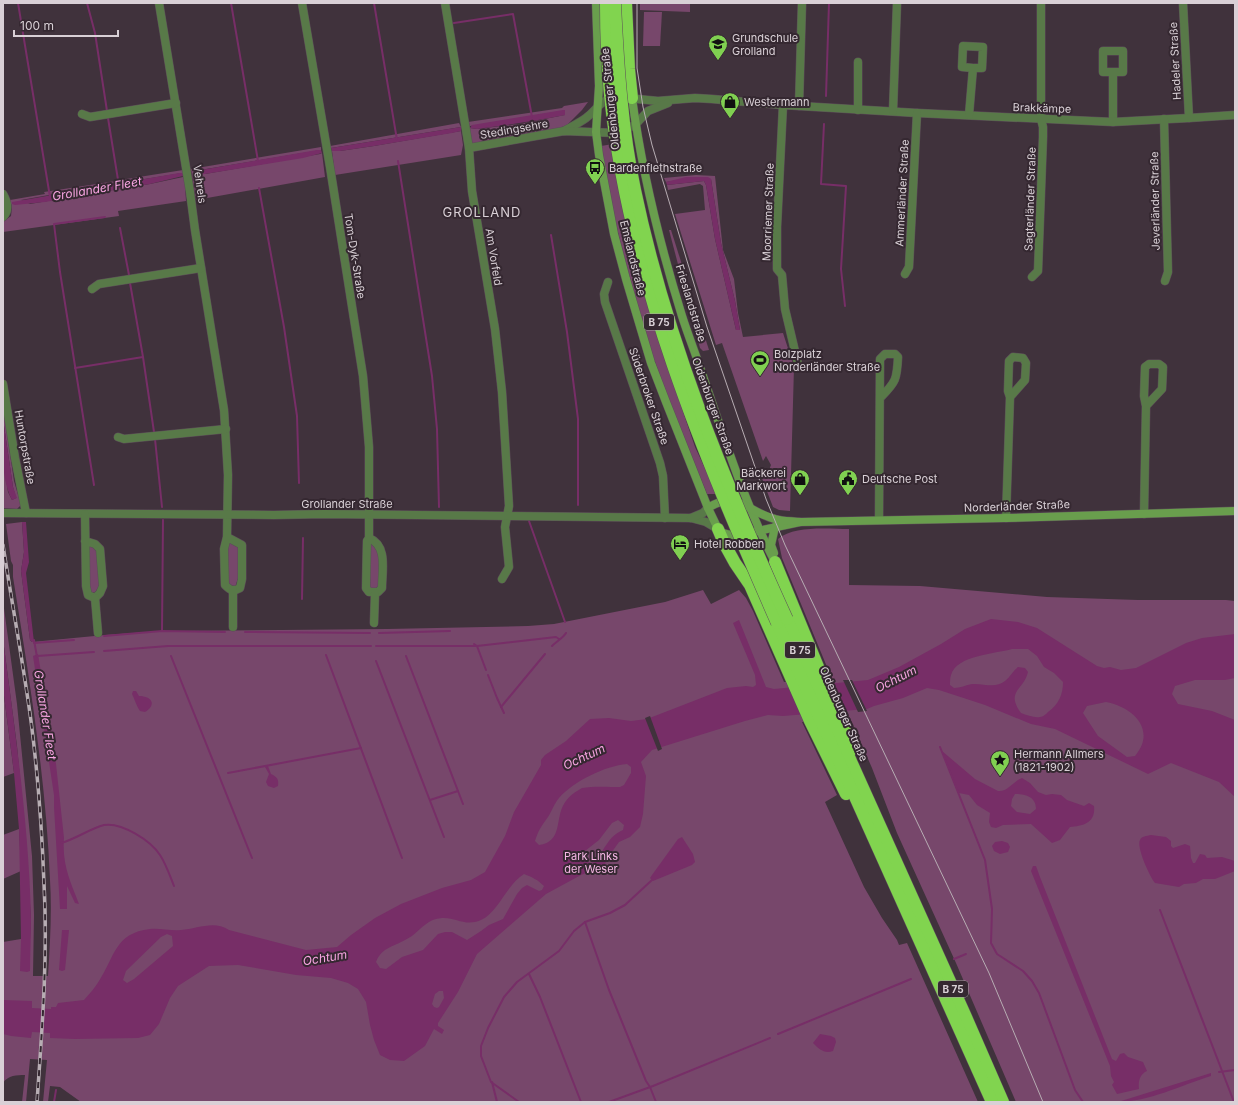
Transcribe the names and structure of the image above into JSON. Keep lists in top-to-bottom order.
{
  "streets": {
    "highway": ["Oldenburger Straße", "B 75"],
    "street": [
      "Hadeler Straße",
      "Brakkämpe",
      "Stedingsehre",
      "Vehrels",
      "Ammerländer Straße",
      "Sagterländer Straße",
      "Jeverländer Straße",
      "Moorriemer Straße",
      "Tom-Dyk-Straße",
      "Am Vorfeld",
      "Emslandstraße",
      "Frieslandstraße",
      "Süderbroker Straße",
      "Huntorpstraße",
      "Grollander Straße",
      "Norderländer Straße"
    ]
  },
  "crossings": [
    ["Hadeler Straße", "Brakkämpe"],
    ["Oldenburger Straße", "Emslandstraße"],
    ["Brakkämpe", "Stedingsehre"],
    ["Brakkämpe", "Ammerländer Straße"],
    ["Brakkämpe", "Sagterländer Straße"],
    ["Brakkämpe", "Jeverländer Straße"],
    ["Brakkämpe", "Moorriemer Straße"],
    ["Brakkämpe", "Emslandstraße"],
    ["Brakkämpe", "Frieslandstraße"],
    ["Stedingsehre", "Am Vorfeld"],
    ["Stedingsehre", "Emslandstraße"],
    ["Stedingsehre", "Frieslandstraße"],
    ["Vehrels", "Grollander Straße"],
    ["Tom-Dyk-Straße", "Grollander Straße"],
    ["Am Vorfeld", "Grollander Straße"],
    ["Emslandstraße", "Grollander Straße"],
    ["Frieslandstraße", "Grollander Straße"],
    ["Frieslandstraße", "Norderländer Straße"],
    ["Süderbroker Straße", "Grollander Straße"],
    ["Huntorpstraße", "Grollander Straße"],
    ["Grollander Straße", "Norderländer Straße"]
  ],
  "districts": ["GROLLAND"],
  "water": ["Grollander Fleet", "Ochtum"],
  "parks": ["Park Links der Weser"],
  "places": {
    "school or university": ["Grundschule Grolland"],
    "shop": ["Westermann", "Bäckerei Markwort"],
    "bus stop": ["Bardenflethstraße"],
    "sports": ["Bolzplatz Norderländer Straße"],
    "public building": ["Deutsche Post"],
    "hotel": ["Hotel Robben"],
    "place": ["Hermann Allmers (1821-1902)"]
  },
  "scale_bar": "100 m"
}
